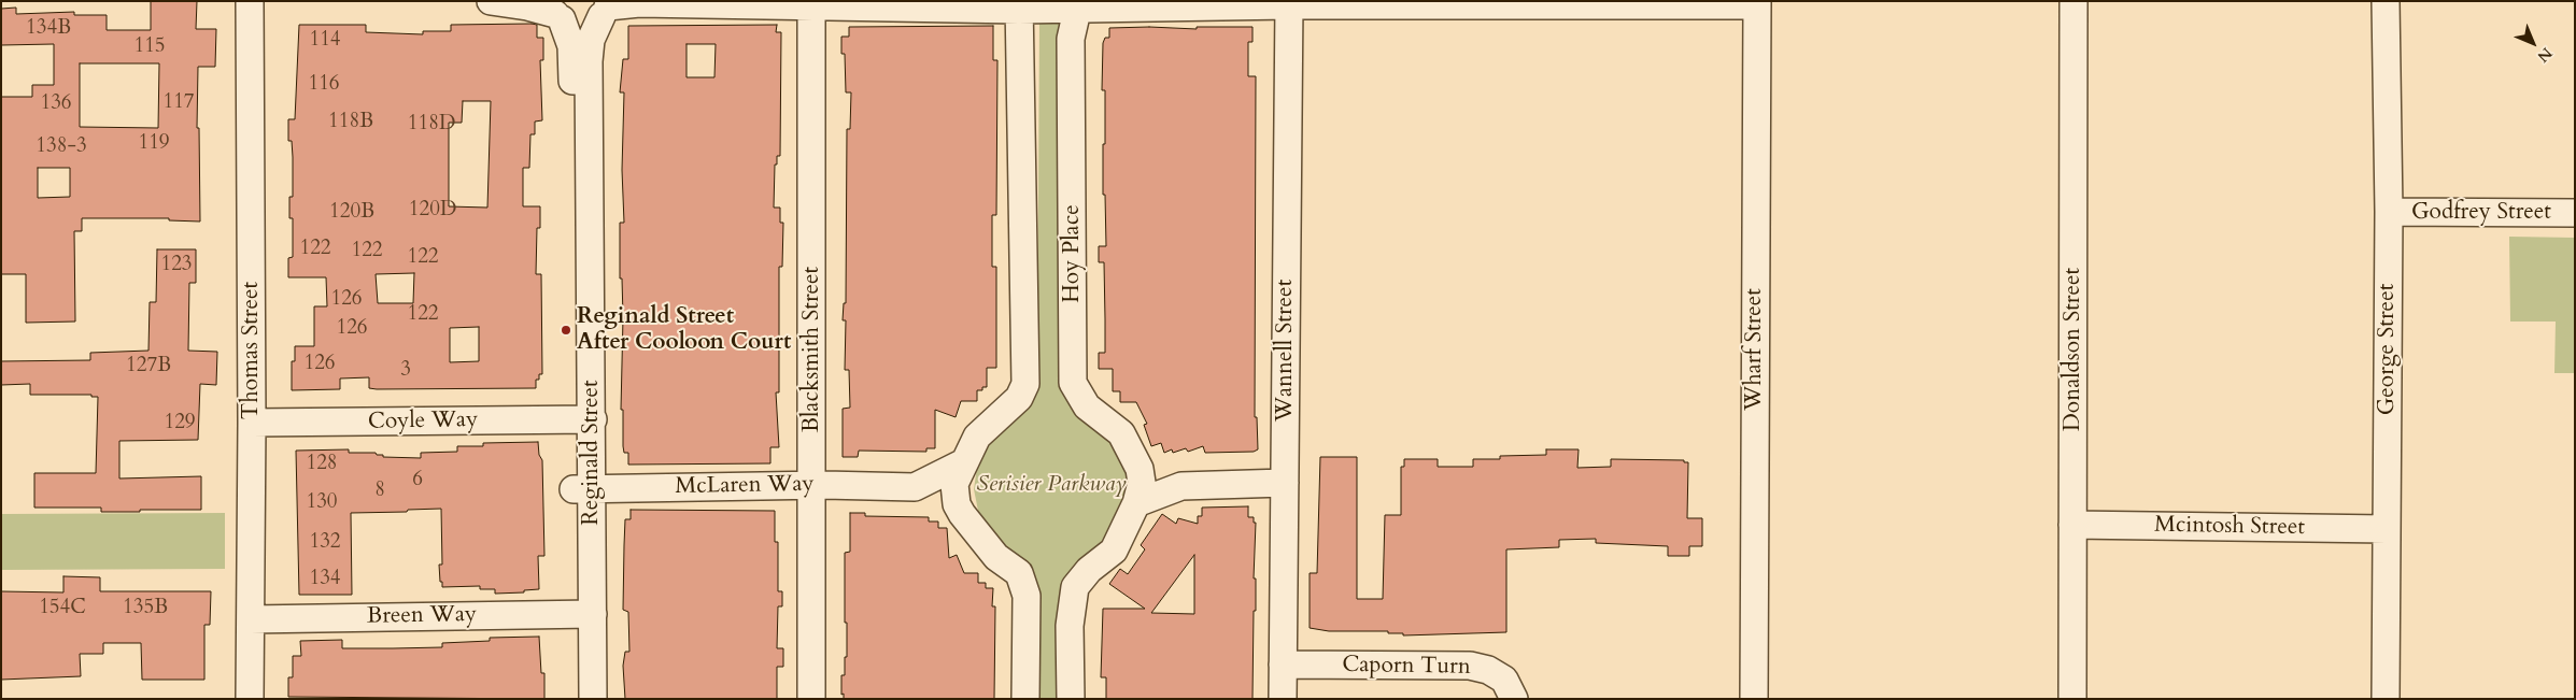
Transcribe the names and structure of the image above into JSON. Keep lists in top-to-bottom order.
{
  "streets": {
    "street": [
      "Godfrey Street",
      "Hoy Place",
      "Blacksmith Street",
      "Wharf Street",
      "Donaldson Street",
      "George Street",
      "Thomas Street",
      "Wannell Street",
      "Coyle Way",
      "Reginald Street",
      "McLaren Way",
      "Mcintosh Street",
      "Breen Way",
      "Caporn Turn"
    ]
  },
  "crossings": [
    ["Godfrey Street", "George Street"],
    ["Blacksmith Street", "McLaren Way"],
    ["Donaldson Street", "Mcintosh Street"],
    ["George Street", "Mcintosh Street"],
    ["Thomas Street", "Coyle Way"],
    ["Thomas Street", "Breen Way"],
    ["Wannell Street", "Caporn Turn"],
    ["Coyle Way", "Reginald Street"],
    ["Reginald Street", "McLaren Way"],
    ["Reginald Street", "Breen Way"]
  ],
  "parks": ["Serisier Parkway"],
  "places": ["Reginald Street After Cooloon Court"],
  "house_numbers": [
    "134B",
    "114",
    "115",
    "116",
    "117",
    "136",
    "118B",
    "118D",
    "119",
    "138-3",
    "120D",
    "120B",
    "122",
    "122",
    "122",
    "123",
    "126",
    "122",
    "126",
    "126",
    "127B",
    "3",
    "129",
    "128",
    "6",
    "8",
    "130",
    "132",
    "134",
    "154C",
    "135B"
  ],
  "north": "bottom right"
}
